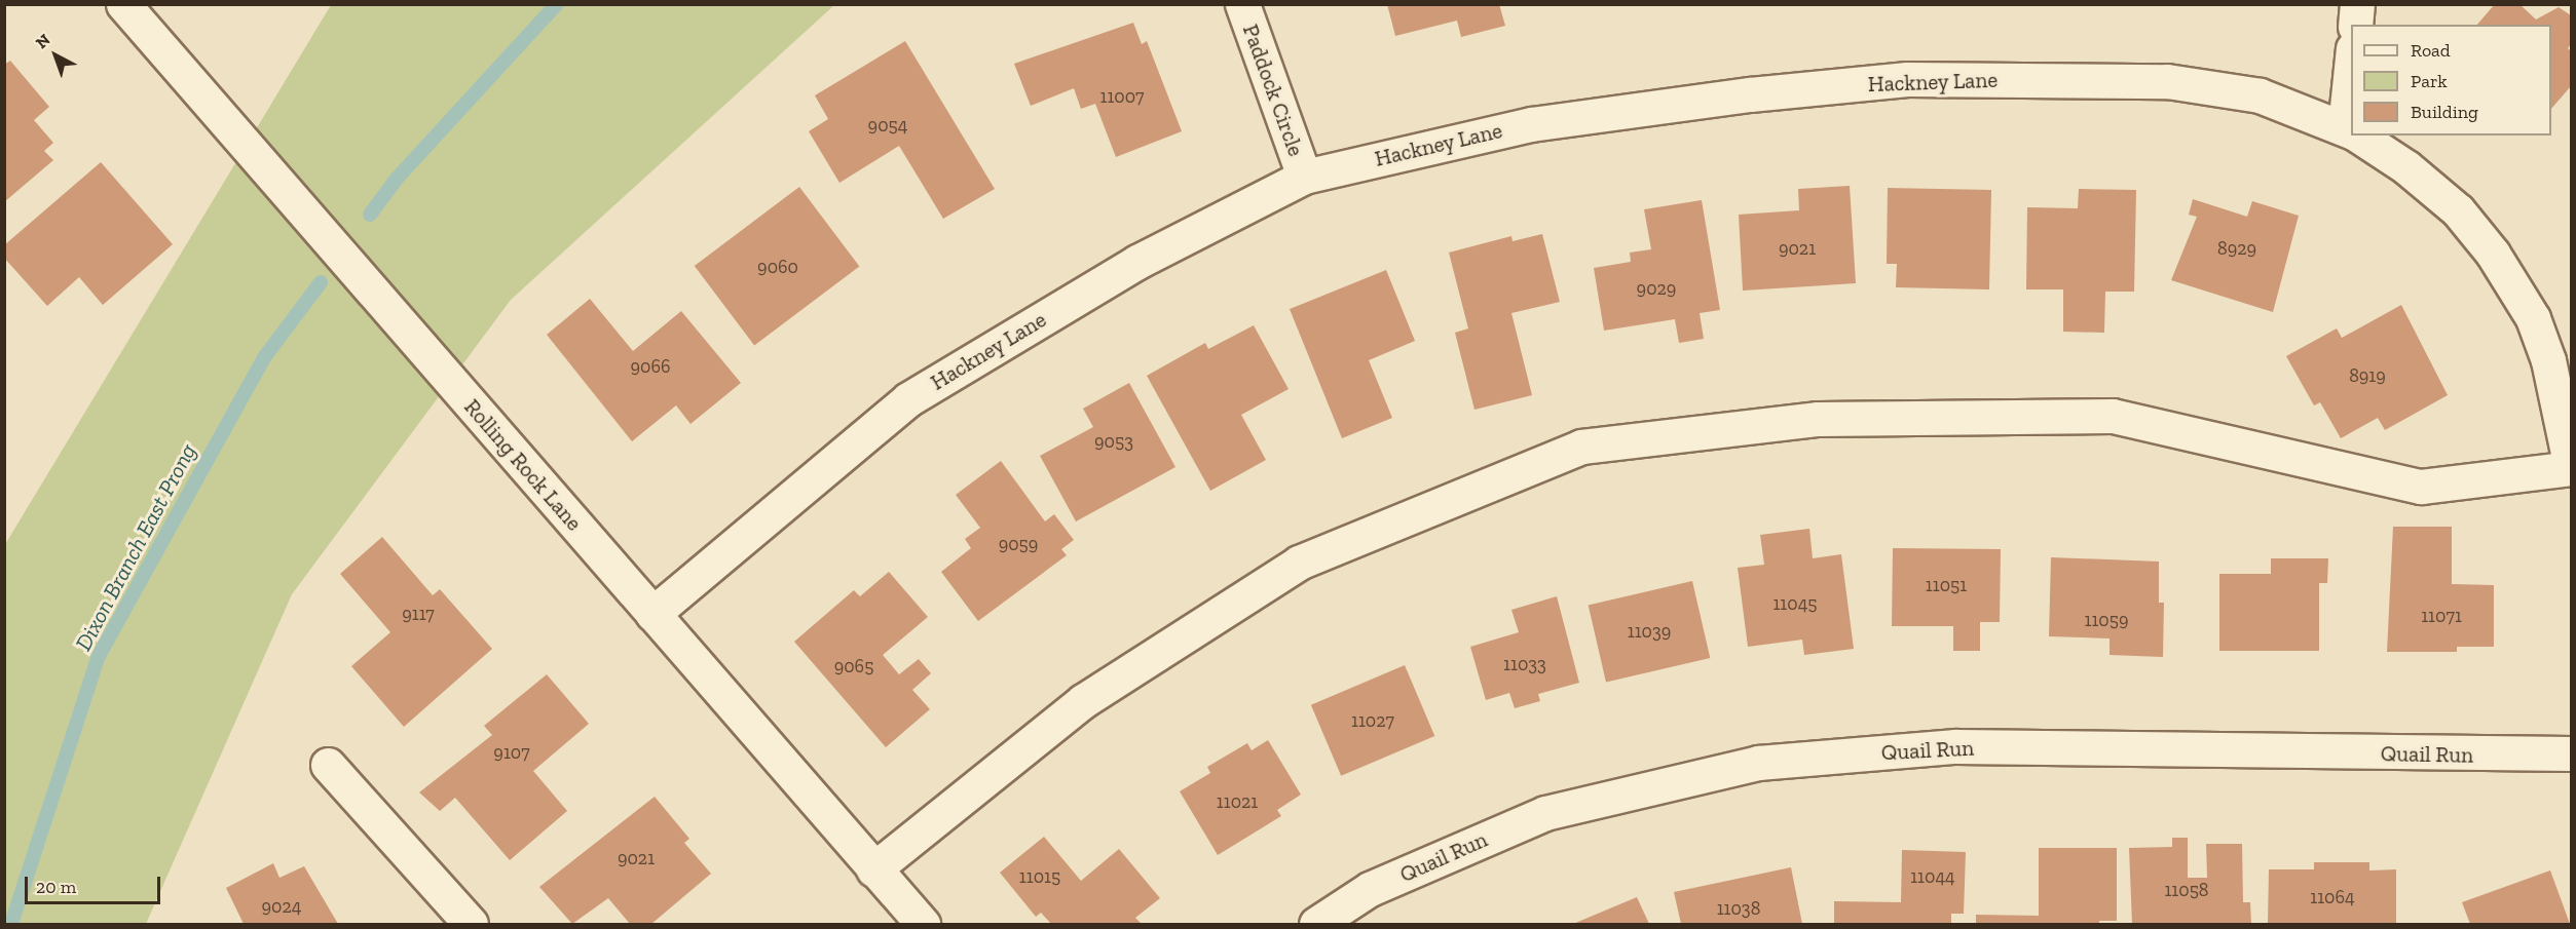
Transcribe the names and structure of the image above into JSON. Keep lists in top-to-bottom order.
{
  "streets": {
    "street": [
      "Hackney Lane",
      "Paddock Circle",
      "Rolling Rock Lane",
      "Quail Run"
    ]
  },
  "crossings": [
    ["Hackney Lane", "Paddock Circle"],
    ["Hackney Lane", "Rolling Rock Lane"]
  ],
  "water": ["Dixon Branch East Prong"],
  "house_numbers": [
    "11007",
    "9054",
    "9021",
    "8929",
    "9060",
    "9029",
    "9066",
    "8919",
    "9053",
    "9059",
    "11051",
    "11045",
    "9117",
    "11071",
    "11059",
    "11039",
    "11033",
    "9065",
    "11027",
    "9107",
    "11021",
    "9021",
    "11015",
    "11044",
    "11058",
    "11064",
    "9024",
    "11038"
  ],
  "legend": ["Road", "Park", "Building"],
  "scale_bar": "20 m",
  "north": "top left"
}
